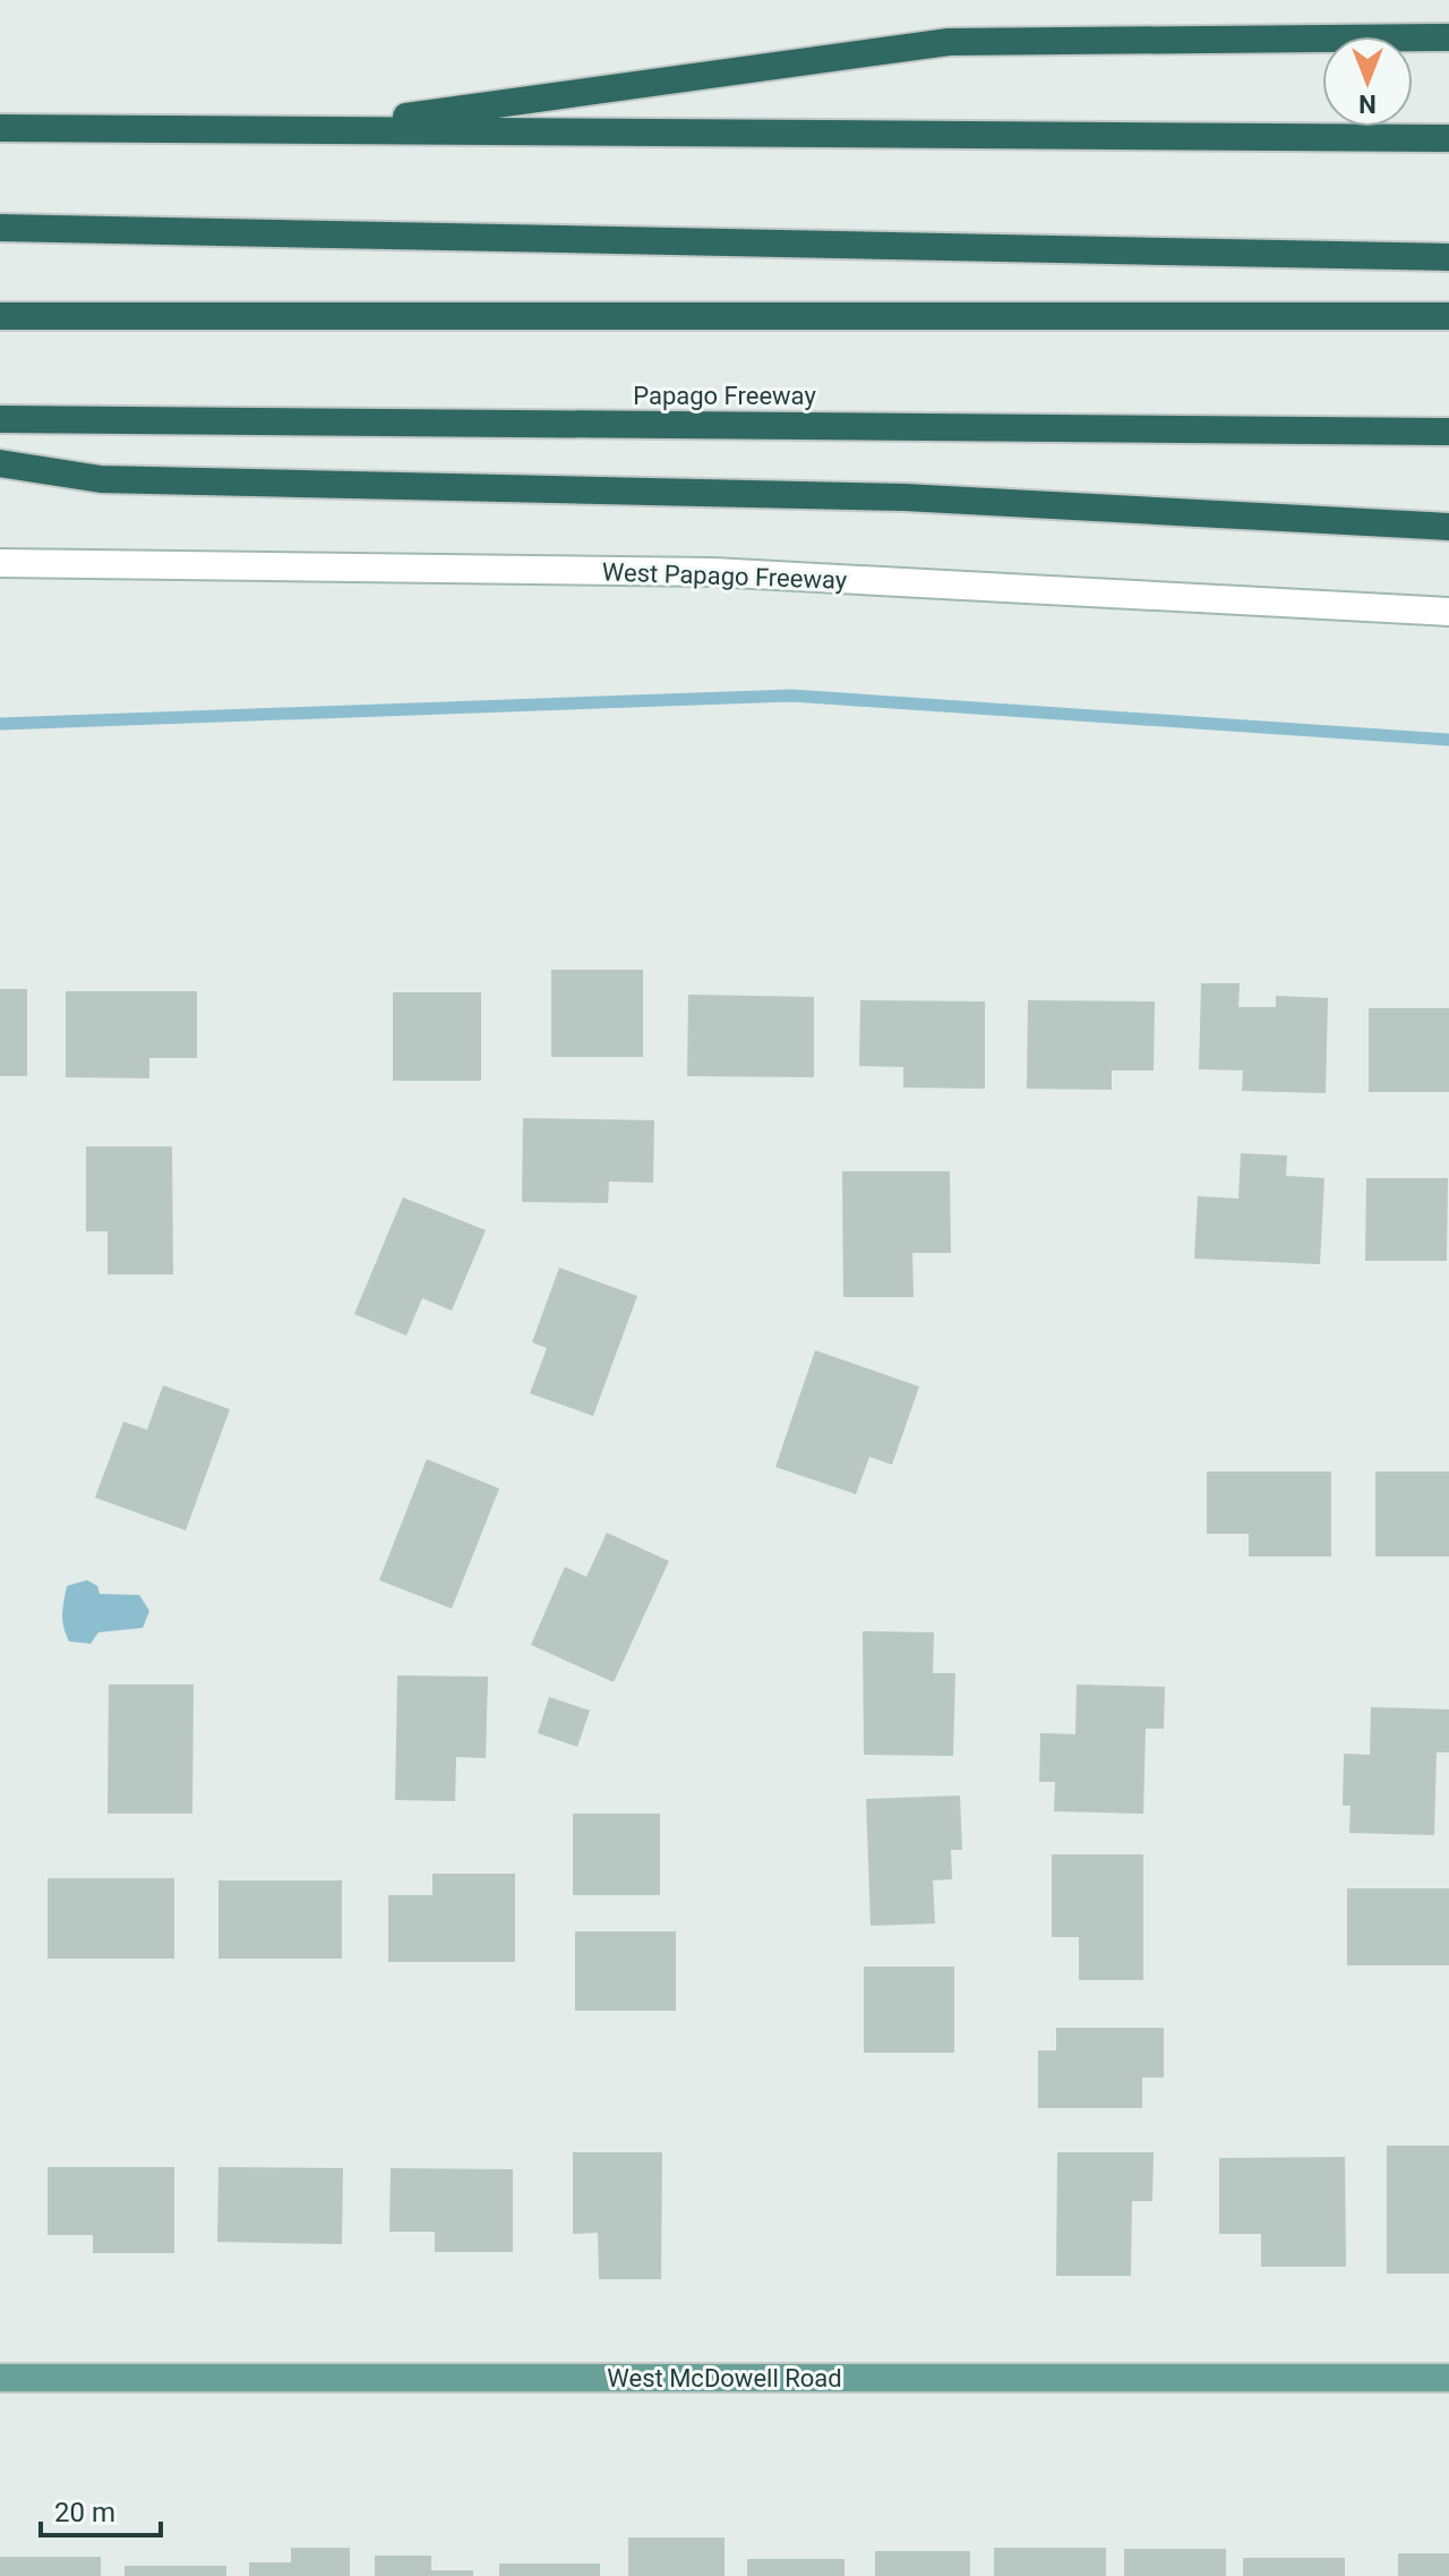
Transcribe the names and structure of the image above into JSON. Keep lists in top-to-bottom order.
{
  "streets": {
    "highway": ["Papago Freeway"],
    "main road": ["West Papago Freeway", "West McDowell Road"]
  },
  "scale_bar": "20 m",
  "north": "bottom"
}
